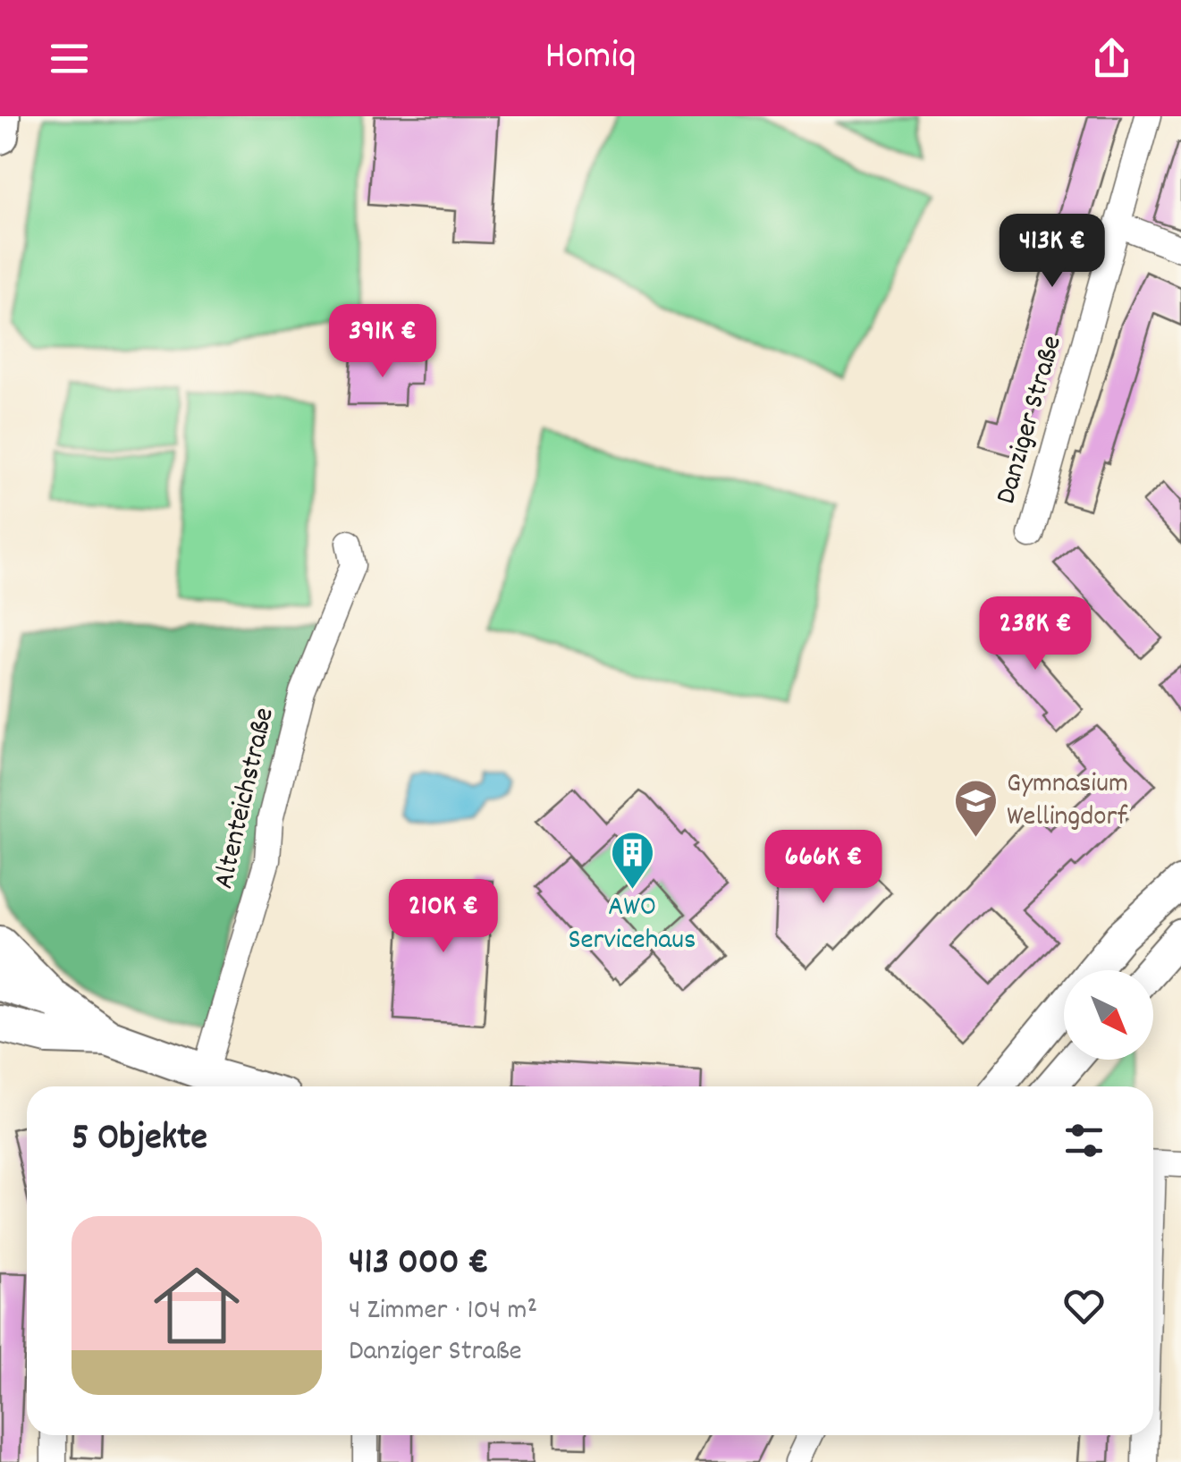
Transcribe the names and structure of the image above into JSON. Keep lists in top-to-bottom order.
{
  "streets": {
    "street": ["Danziger Straße", "Altenteichstraße"]
  },
  "places": {
    "school or university": ["Gymnasium Wellingdorf"],
    "building": ["AWO Servicehaus"]
  },
  "north": "bottom right",
  "page": {
    "header": "Homiq",
    "price": [
      "413K €",
      "391K €",
      "238K €",
      "666K €",
      "210K €"
    ],
    "heading": "5 Objekte",
    "list": [
      {
        "name": "413 000 €",
        "note": "4 Zimmer · 104 m² · Danziger Straße"
      }
    ]
  }
}
